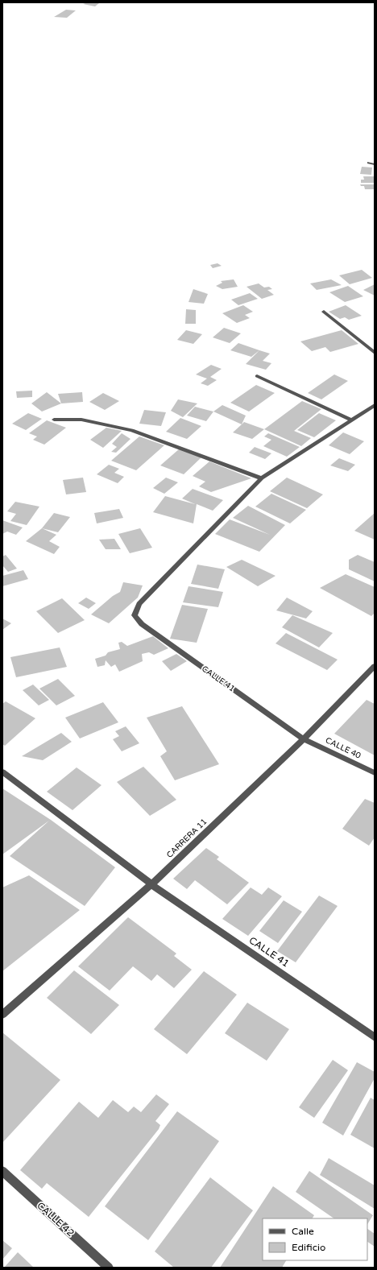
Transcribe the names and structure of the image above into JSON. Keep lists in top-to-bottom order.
{
  "streets": {
    "street": [
      "CALLE 41",
      "CALLE 40",
      "CARRERA 11",
      "CALLE 42"
    ]
  },
  "crossings": [
    ["CALLE 41", "CALLE 40"],
    ["CALLE 41", "CARRERA 11"],
    ["CALLE 40", "CARRERA 11"]
  ],
  "legend": ["Calle", "Edificio"]
}
